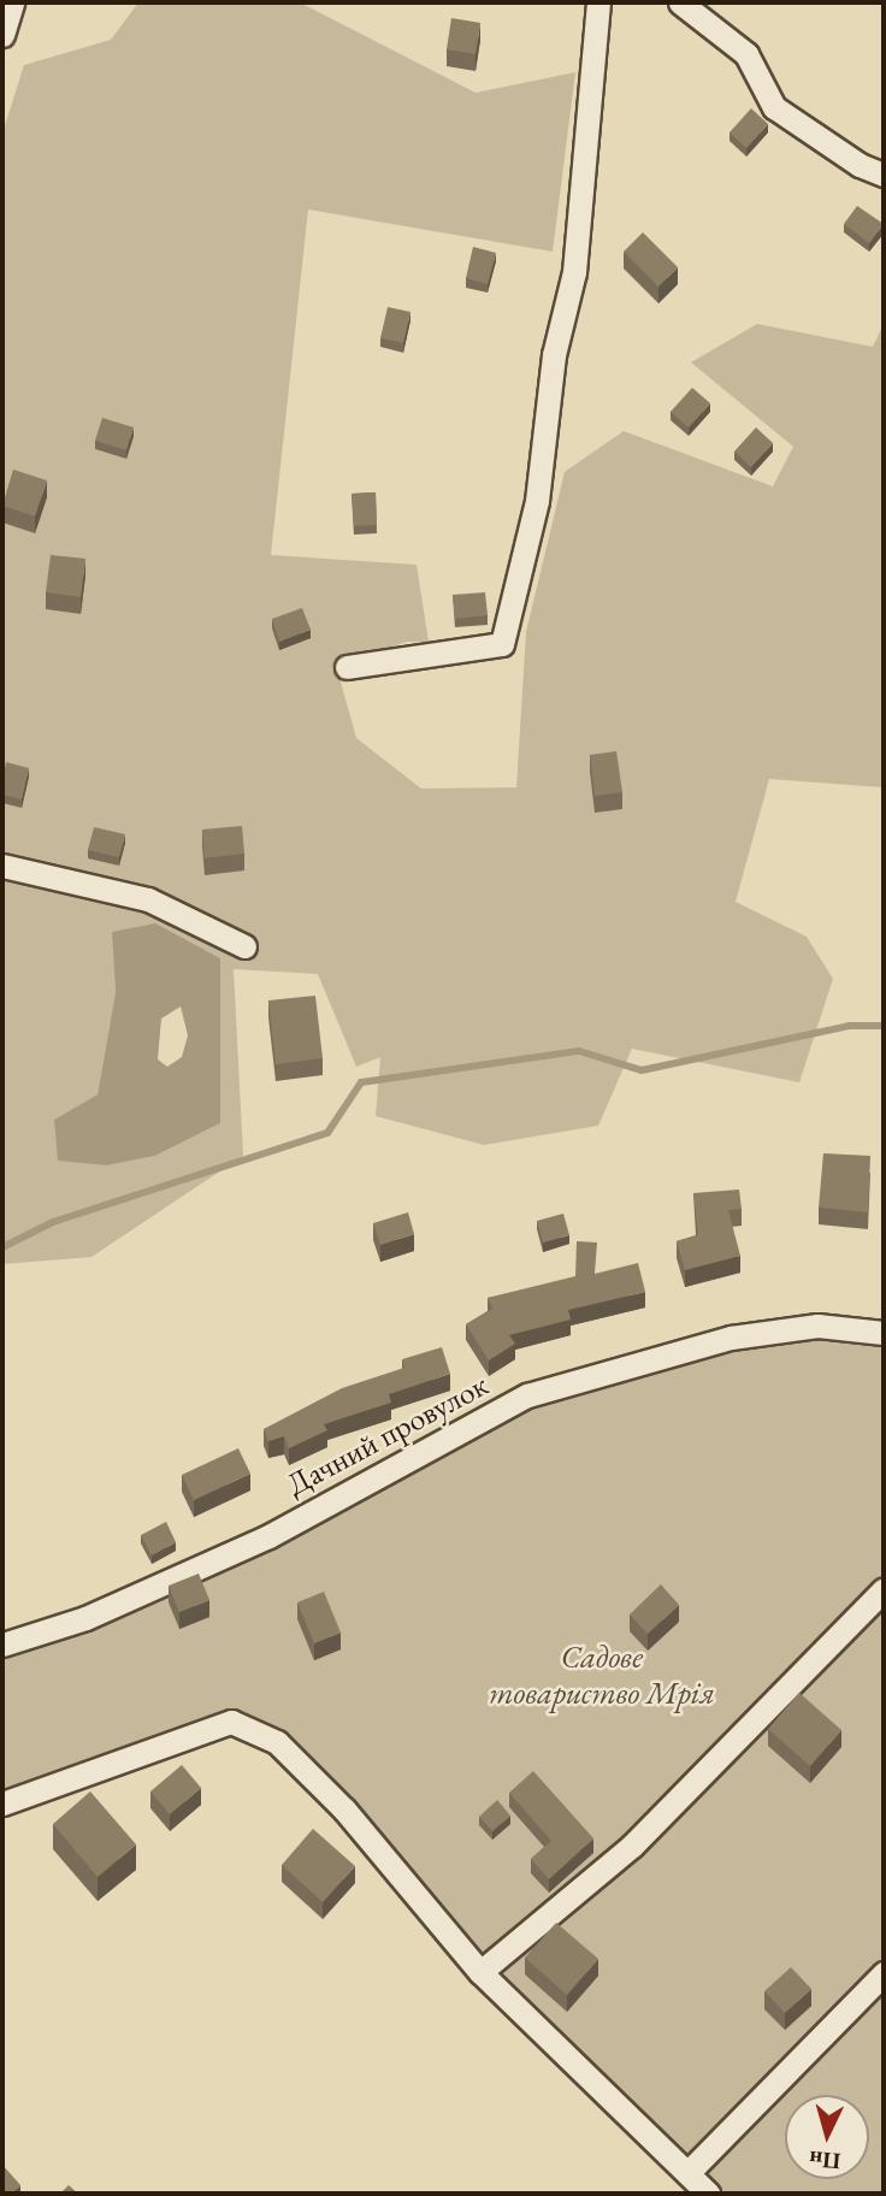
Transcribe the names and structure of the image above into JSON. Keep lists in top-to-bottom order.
{
  "streets": {
    "street": ["Дачний провулок"]
  },
  "parks": ["Садове товариство Мрія"],
  "north": "bottom"
}
